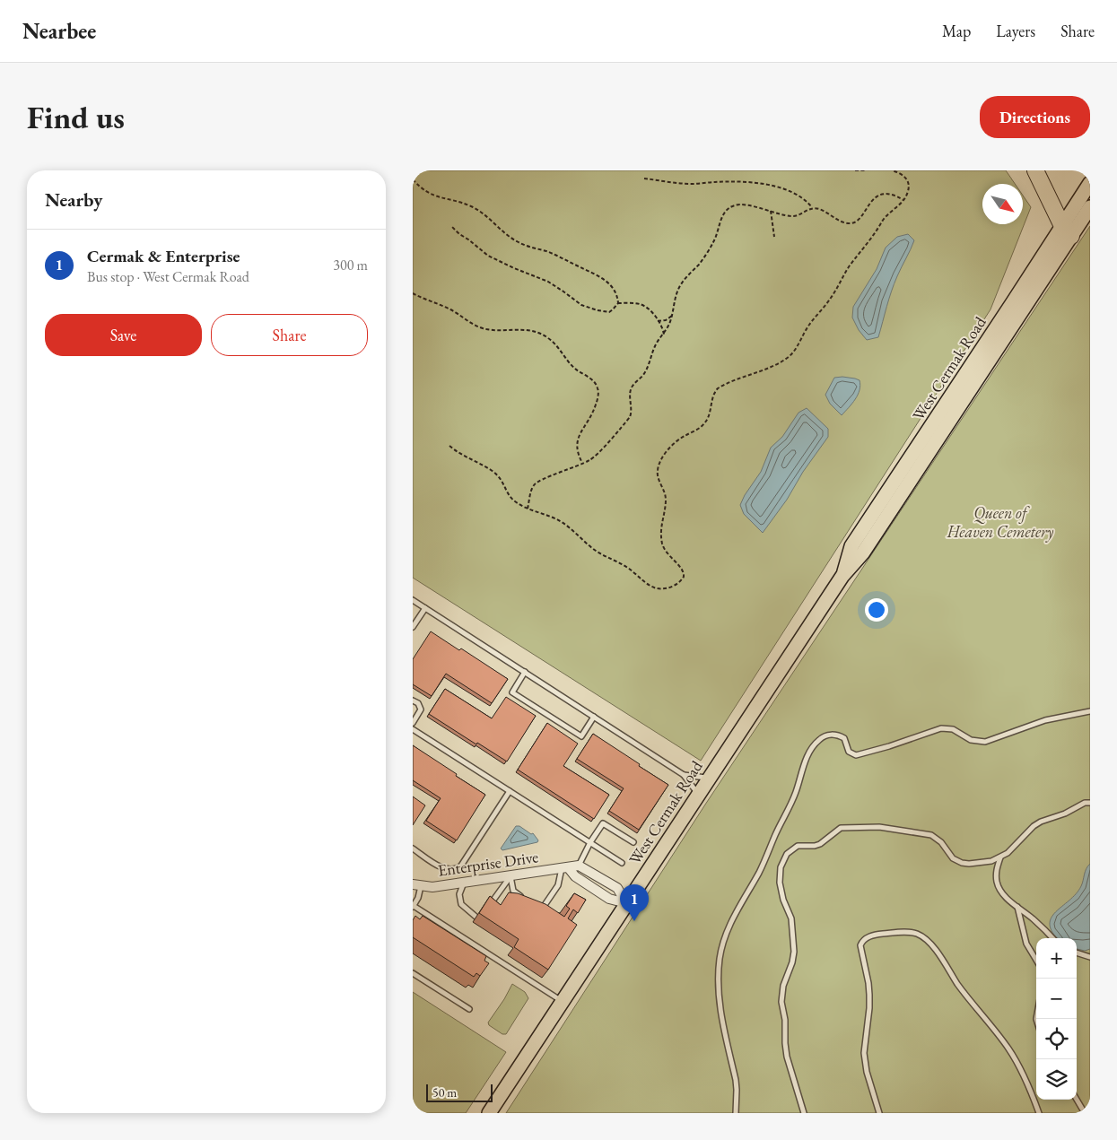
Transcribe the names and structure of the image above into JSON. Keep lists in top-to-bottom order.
{
  "streets": {
    "main road": ["West Cermak Road"],
    "street": ["Enterprise Drive"]
  },
  "parks": ["Queen of Heaven Cemetery"],
  "scale_bar": "50 m",
  "north": "bottom right",
  "page": {
    "header": "Nearbee",
    "nav": ["Map", "Layers", "Share"],
    "buttons": [
      "Directions",
      ["Save", "Share"]
    ],
    "title": "Find us",
    "heading": "Nearby",
    "list": [
      {
        "mark": "1",
        "name": "Cermak & Enterprise",
        "note": "Bus stop · West Cermak Road",
        "value": "300 m"
      }
    ],
    "pins": "1",
    "map_buttons": ["+", "−"],
    "scale": "50 m"
  }
}
